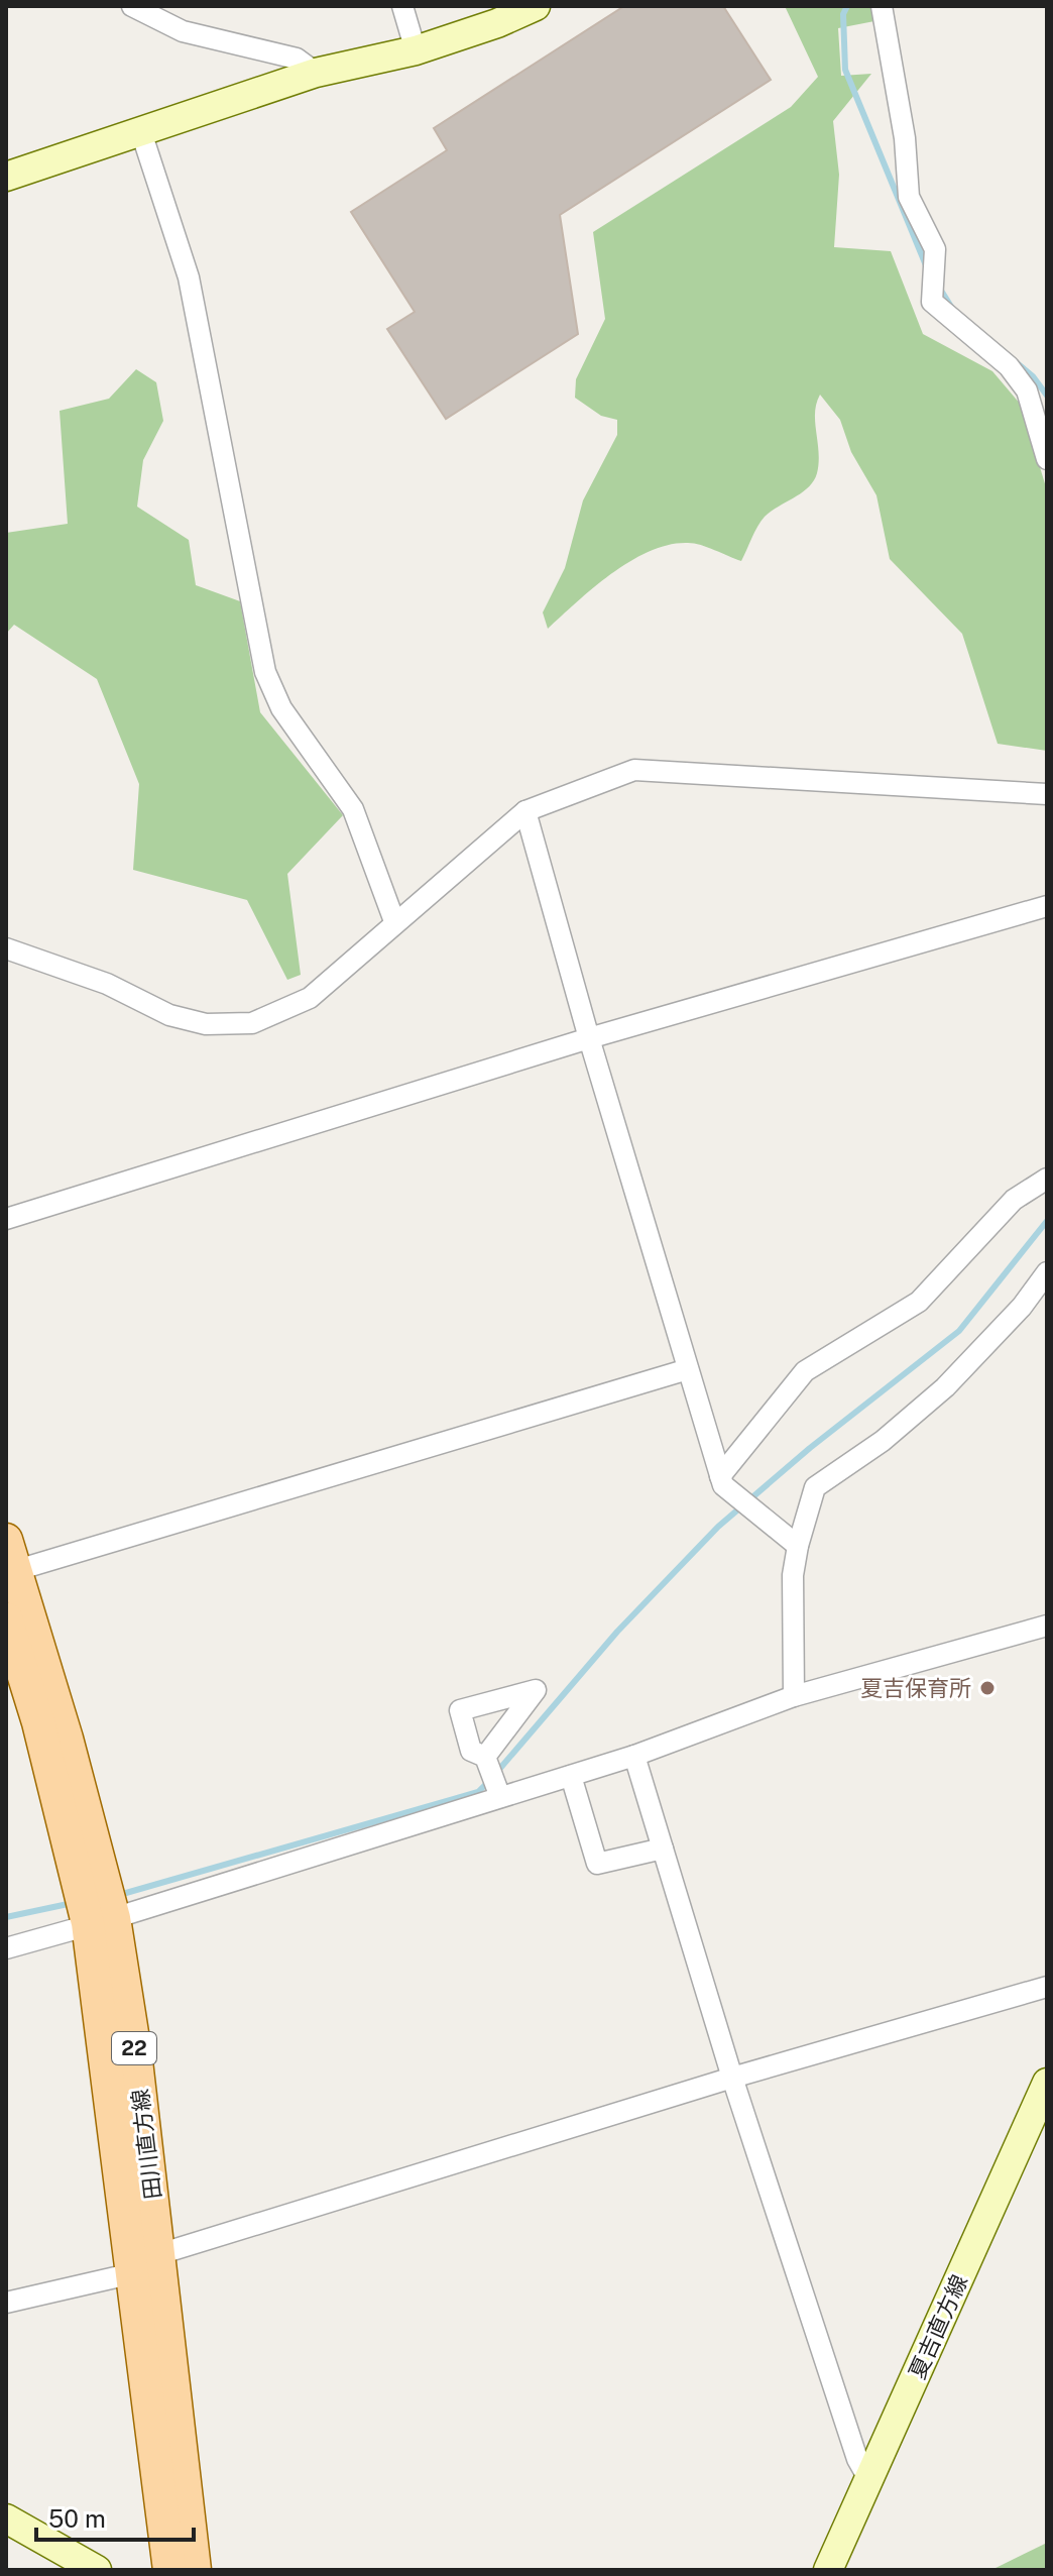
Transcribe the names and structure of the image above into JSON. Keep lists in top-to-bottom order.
{
  "streets": {
    "main road": ["22", "田川直方線", "夏吉直方線"]
  },
  "places": ["夏吉保育所"],
  "scale_bar": "50 m"
}
